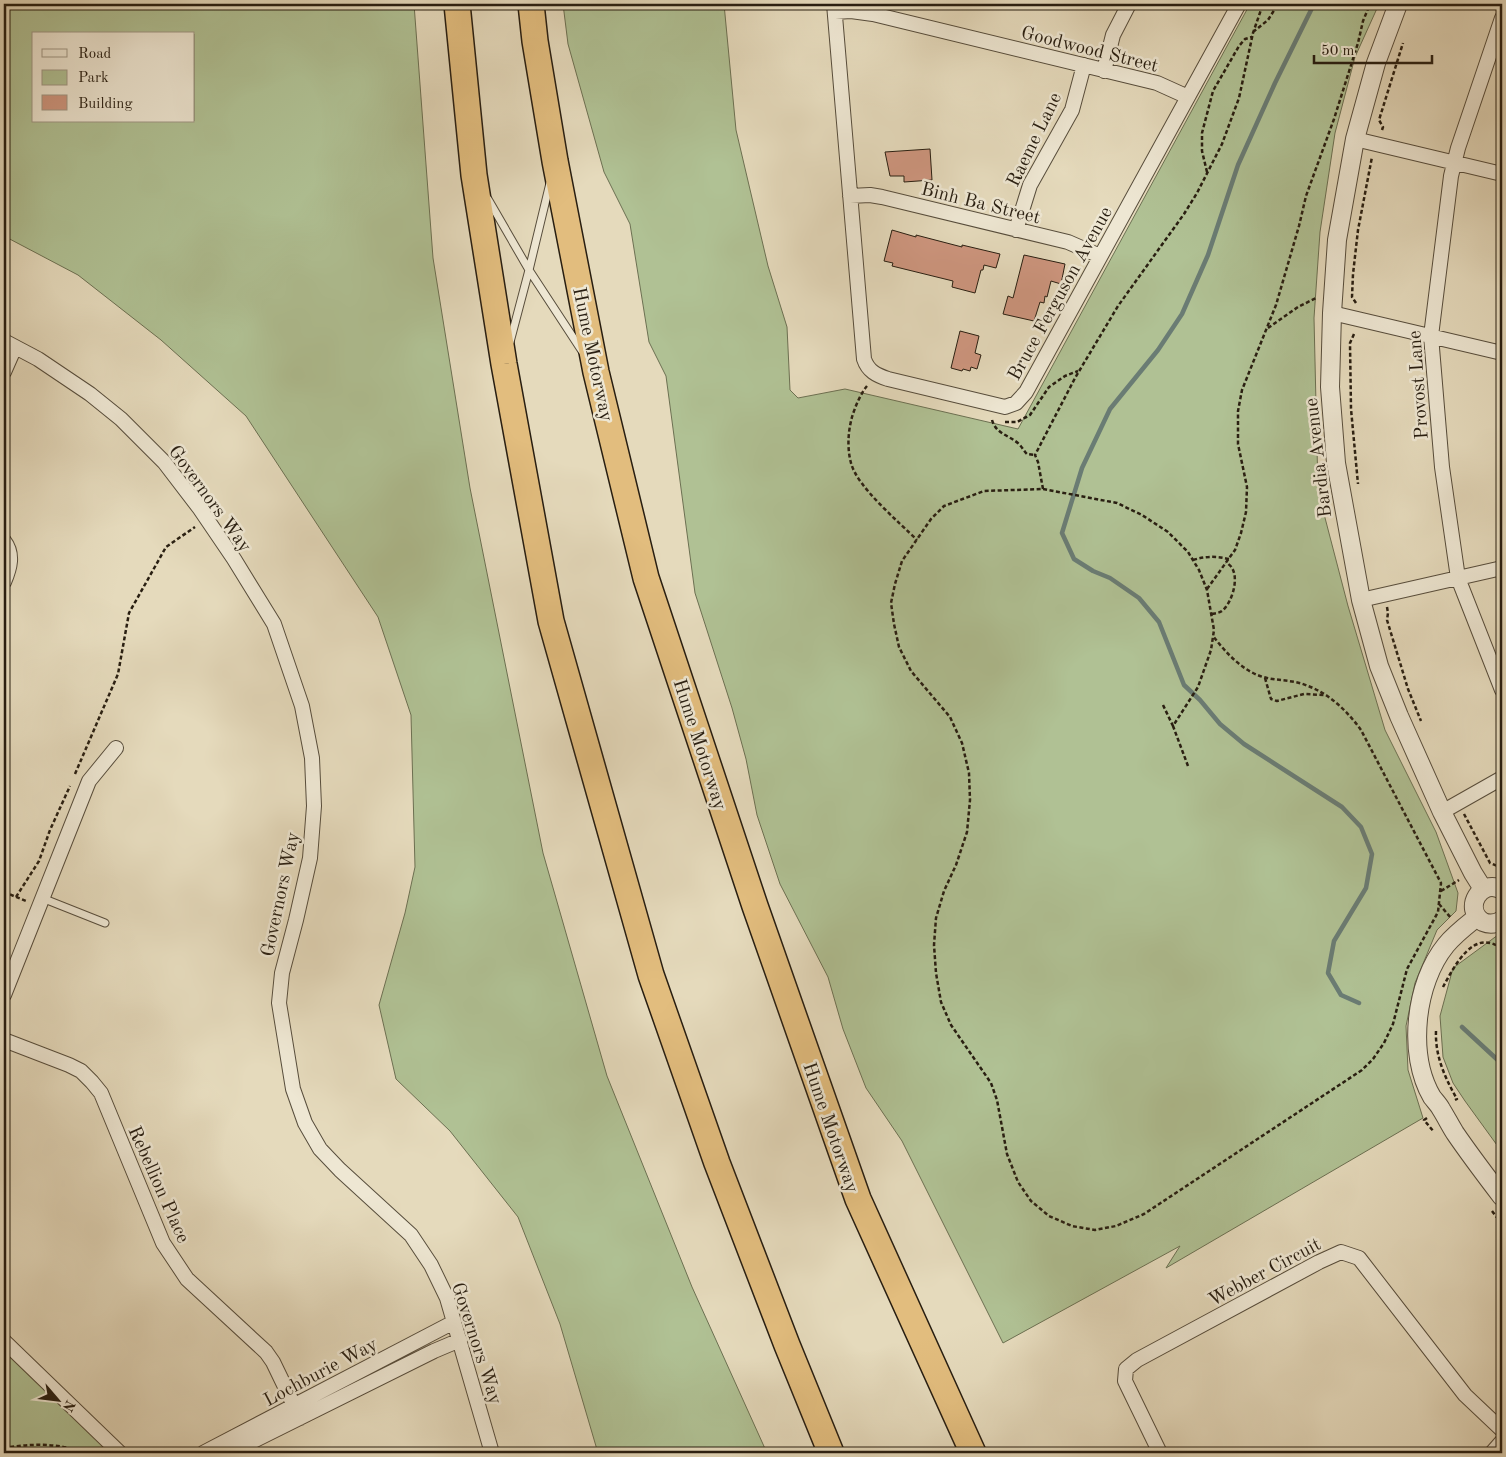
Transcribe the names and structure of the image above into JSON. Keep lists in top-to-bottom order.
{
  "streets": {
    "highway": ["Hume Motorway"],
    "street": [
      "Goodwood Street",
      "Raeme Lane",
      "Binh Ba Street",
      "Bruce Ferguson Avenue",
      "Provost Lane",
      "Bardia Avenue",
      "Governors Way",
      "Rebellion Place",
      "Webber Circuit",
      "Lochburie Way"
    ]
  },
  "crossings": [
    ["Goodwood Street", "Raeme Lane"],
    ["Goodwood Street", "Bruce Ferguson Avenue"],
    ["Raeme Lane", "Binh Ba Street"],
    ["Binh Ba Street", "Bruce Ferguson Avenue"],
    ["Governors Way", "Lochburie Way"],
    ["Rebellion Place", "Lochburie Way"]
  ],
  "legend": ["Road", "Park", "Building"],
  "scale_bar": "50 m",
  "north": "bottom right"
}
